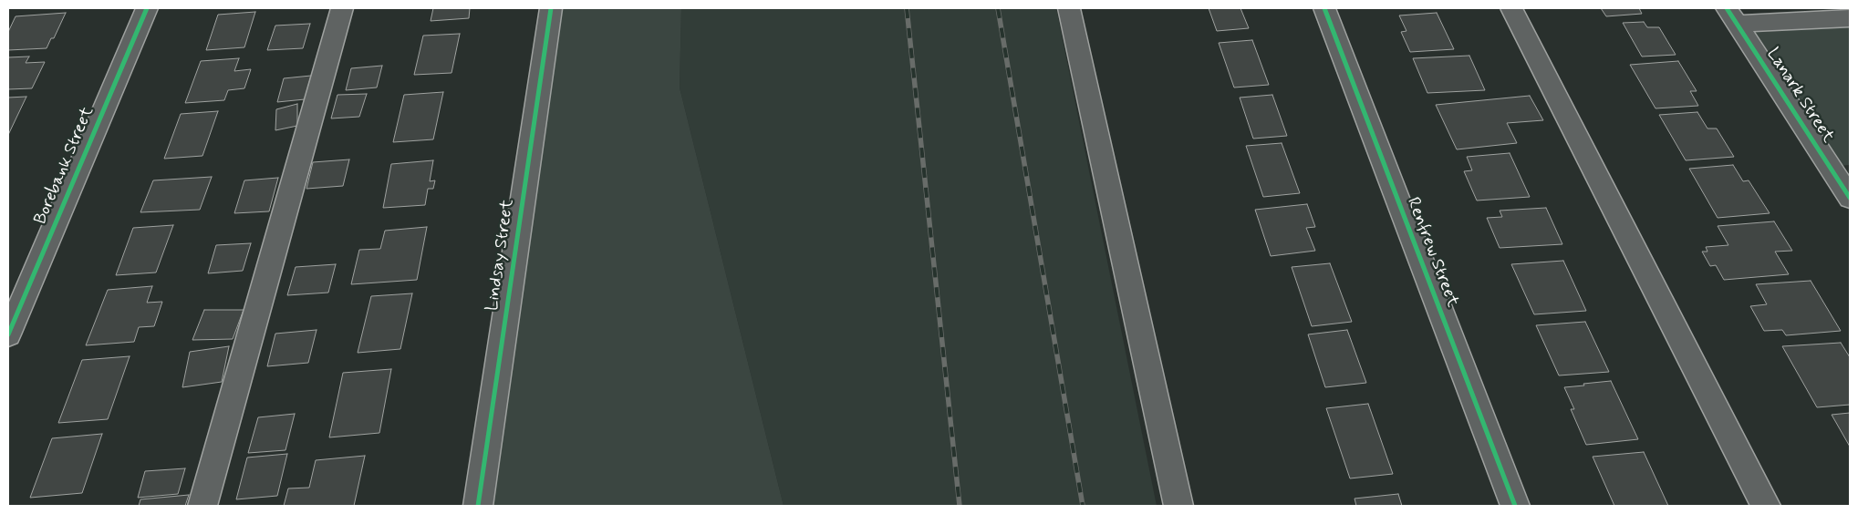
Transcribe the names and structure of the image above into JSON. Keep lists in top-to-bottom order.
{
  "streets": {
    "street": [
      "Lanark Street",
      "Borebank Street",
      "Renfrew Street",
      "Lindsay Street"
    ]
  }
}
